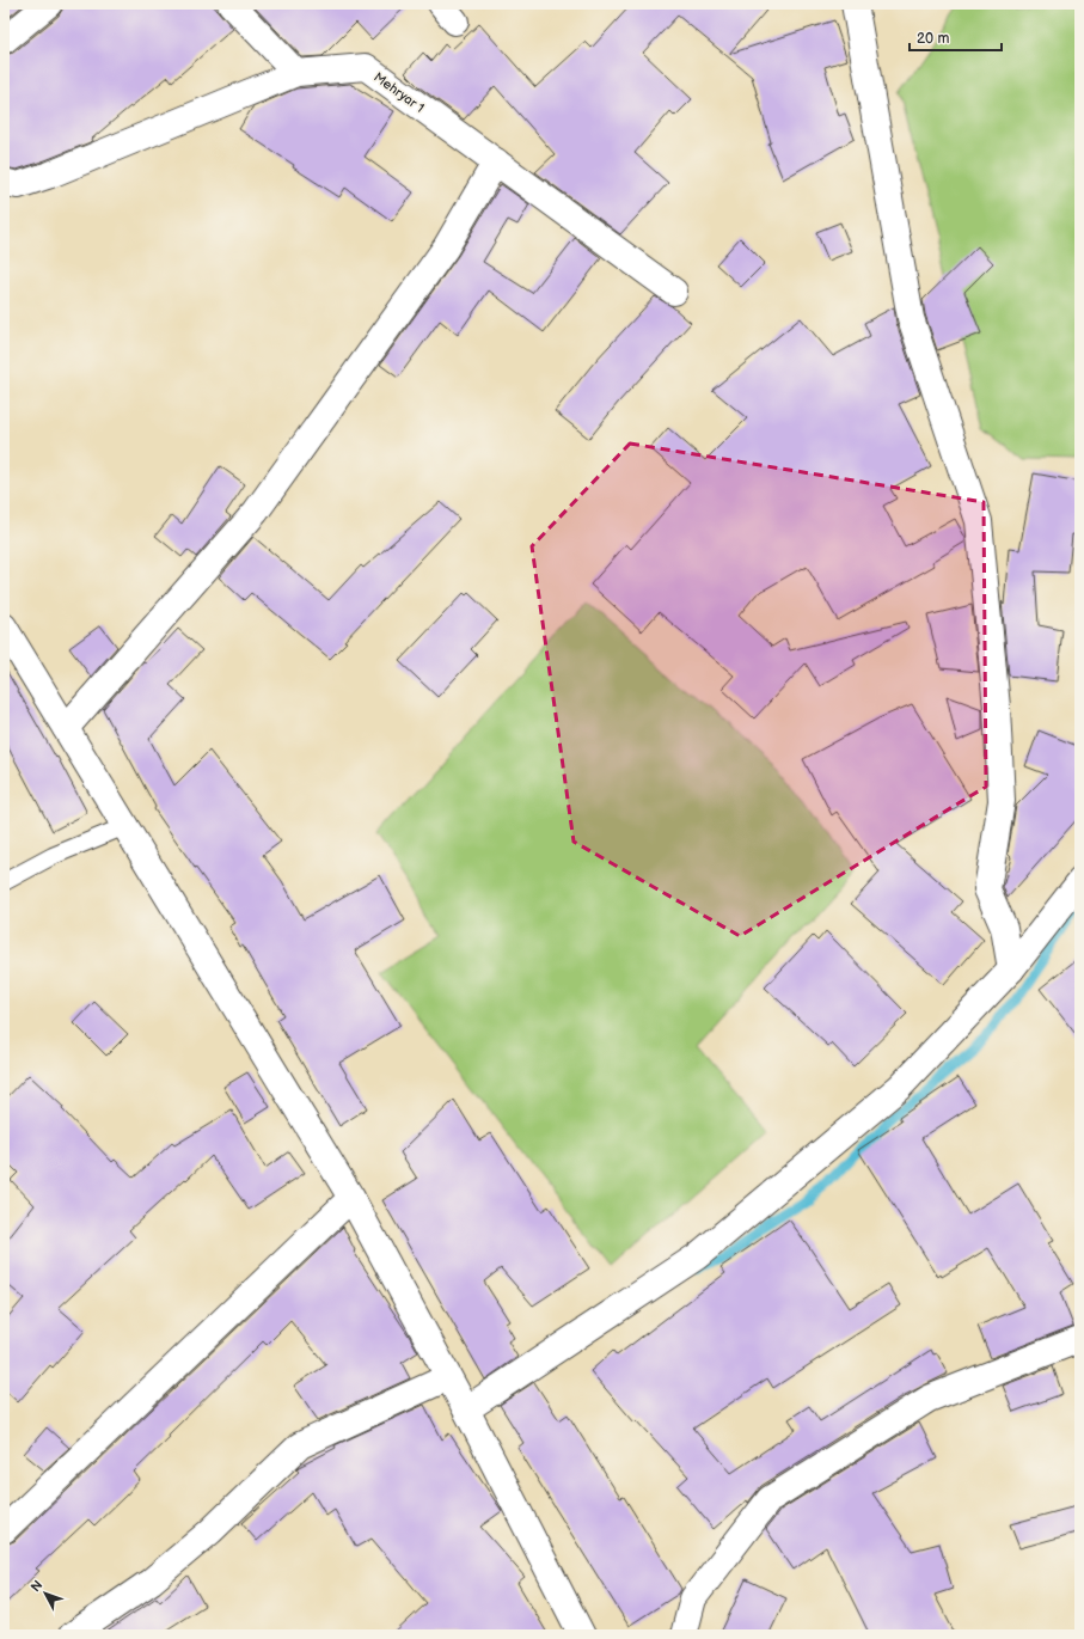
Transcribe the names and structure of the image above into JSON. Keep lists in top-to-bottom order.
{
  "streets": {
    "street": ["Mehryar 1"]
  },
  "scale_bar": "20 m",
  "north": "top left"
}
